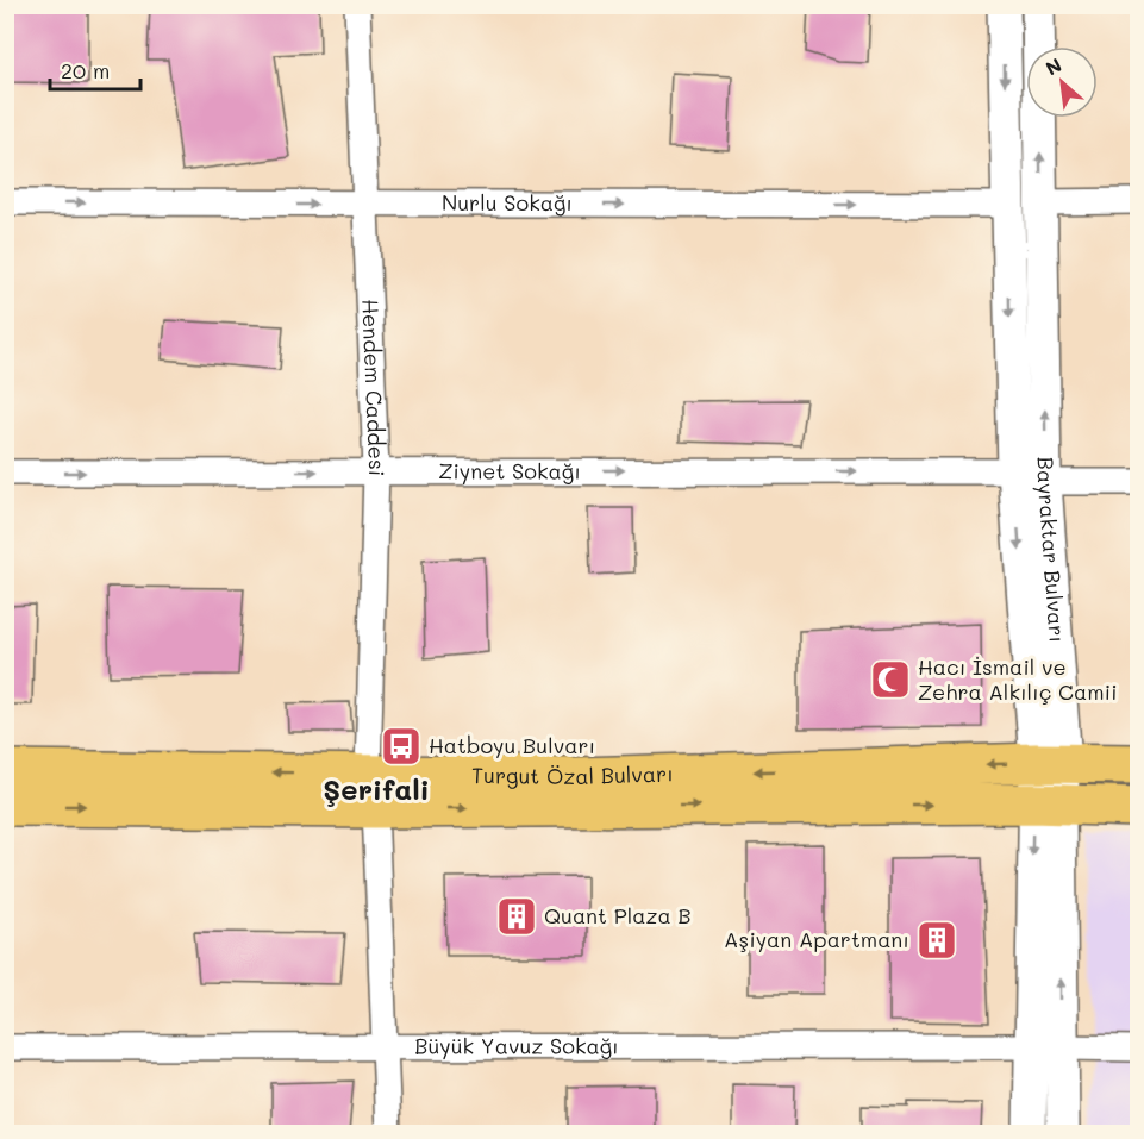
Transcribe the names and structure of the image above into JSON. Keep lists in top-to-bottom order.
{
  "streets": {
    "main road": ["Turgut Özal Bulvarı"],
    "street": [
      "Nurlu Sokağı",
      "Hendem Caddesi",
      "Ziynet Sokağı",
      "Bayraktar Bulvarı",
      "Büyük Yavuz Sokağı"
    ]
  },
  "crossings": [
    ["Nurlu Sokağı", "Hendem Caddesi"],
    ["Nurlu Sokağı", "Bayraktar Bulvarı"],
    ["Hendem Caddesi", "Ziynet Sokağı"],
    ["Hendem Caddesi", "Turgut Özal Bulvarı"],
    ["Hendem Caddesi", "Büyük Yavuz Sokağı"],
    ["Ziynet Sokağı", "Bayraktar Bulvarı"],
    ["Bayraktar Bulvarı", "Turgut Özal Bulvarı"],
    ["Bayraktar Bulvarı", "Büyük Yavuz Sokağı"]
  ],
  "one_way": ["Nurlu Sokağı", "Ziynet Sokağı"],
  "districts": ["Şerifali"],
  "places": {
    "mosque": ["Hacı İsmail ve Zehra Alkılıç Camii"],
    "bus stop": ["Hatboyu Bulvarı"],
    "building": ["Quant Plaza B", "Aşiyan Apartmanı"]
  },
  "scale_bar": "20 m",
  "north": "top left"
}
